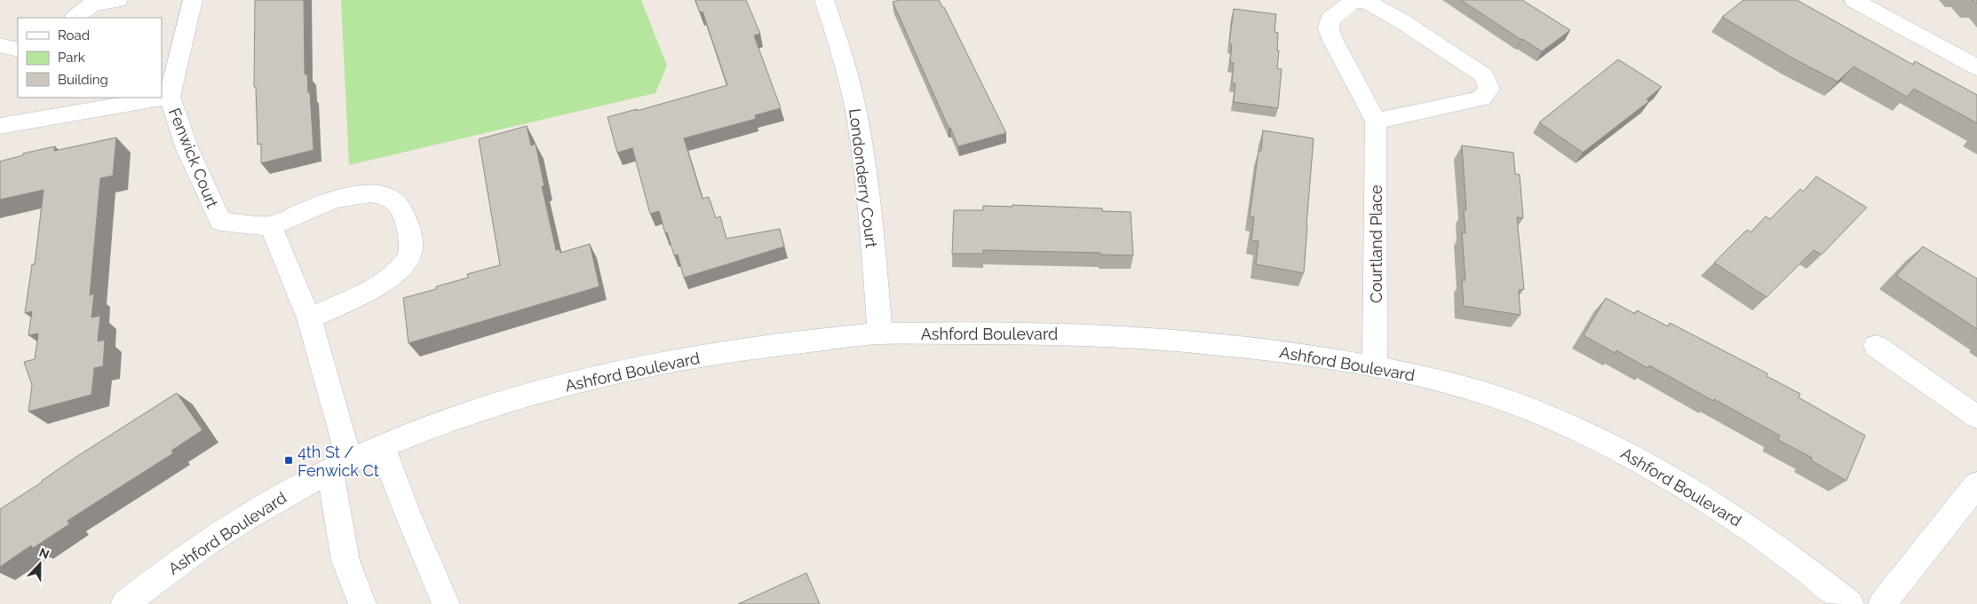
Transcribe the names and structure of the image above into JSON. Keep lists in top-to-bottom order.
{
  "streets": {
    "street": [
      "Fenwick Court",
      "Londonderry Court",
      "Courtland Place",
      "Ashford Boulevard"
    ]
  },
  "crossings": [
    ["Londonderry Court", "Ashford Boulevard"],
    ["Courtland Place", "Ashford Boulevard"]
  ],
  "places": {
    "transit": ["4th St / Fenwick Ct"]
  },
  "legend": ["Road", "Park", "Building"],
  "north": "top"
}
